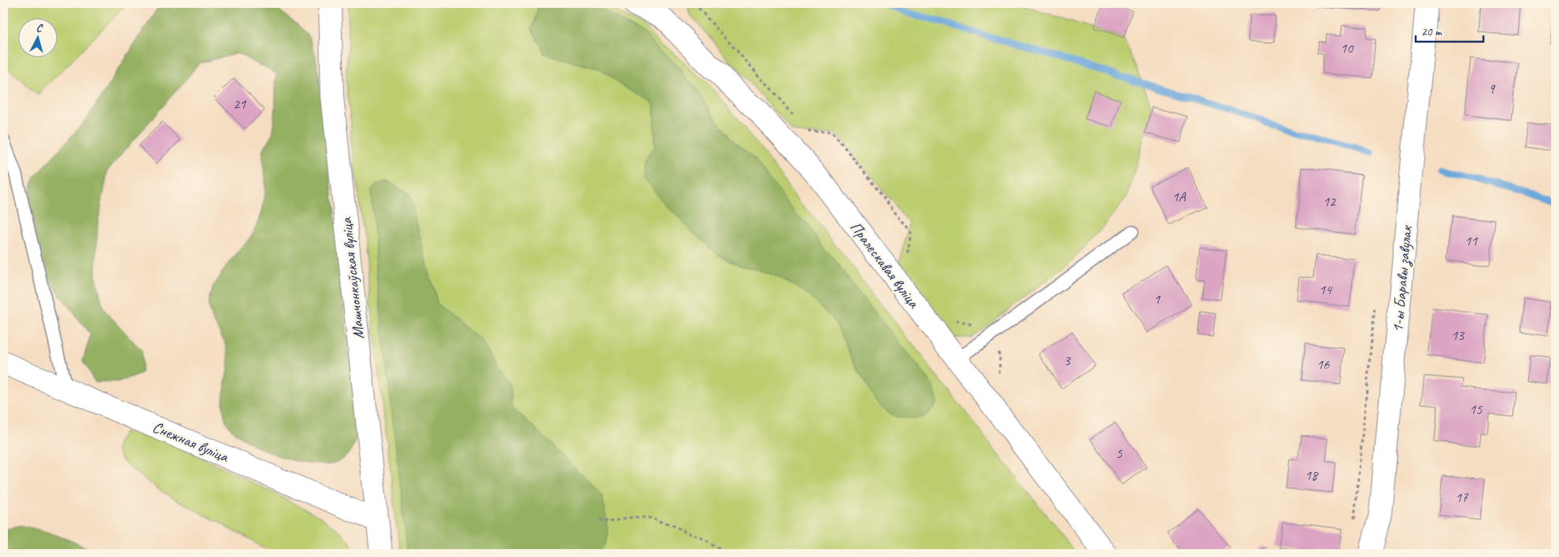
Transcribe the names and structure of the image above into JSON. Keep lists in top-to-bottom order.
{
  "streets": {
    "street": [
      "Пралескавая вуліца",
      "Машчонкаўская вуліца",
      "1-ы Баравы завулак",
      "Снежная вуліца"
    ]
  },
  "crossings": [
    ["Машчонкаўская вуліца", "Снежная вуліца"]
  ],
  "house_numbers": [
    "10",
    "9",
    "21",
    "1А",
    "12",
    "11",
    "14",
    "1",
    "13",
    "3",
    "16",
    "15",
    "5",
    "18",
    "17"
  ],
  "scale_bar": "20 m",
  "north": "top"
}
